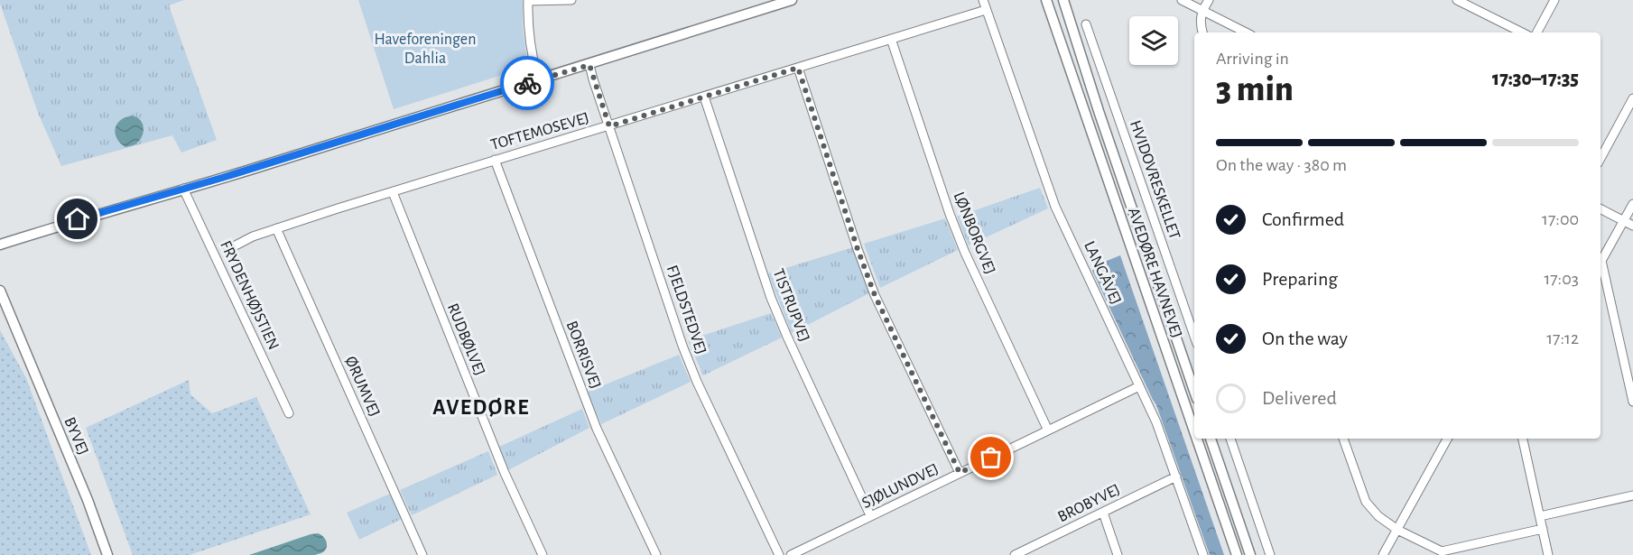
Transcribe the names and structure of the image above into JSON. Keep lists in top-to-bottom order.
{
  "streets": {
    "street": [
      "TOFTEMOSEVEJ",
      "HVIDOVRESKELLET",
      "LØNBORGVEJ",
      "LANGÅVEJ",
      "AVEDØRE HAVNEVEJ",
      "FRYDENHØJSTIEN",
      "TISTRUPVEJ",
      "FJELDSTEDVEJ",
      "RUDBØLVEJ",
      "BORRISVEJ",
      "ØRUMVEJ",
      "BYVEJ",
      "SJØLUNDVEJ",
      "BROBYVEJ"
    ]
  },
  "crossings": [
    ["TOFTEMOSEVEJ", "LØNBORGVEJ"],
    ["TOFTEMOSEVEJ", "LANGÅVEJ"],
    ["TOFTEMOSEVEJ", "TISTRUPVEJ"],
    ["TOFTEMOSEVEJ", "FJELDSTEDVEJ"],
    ["TOFTEMOSEVEJ", "RUDBØLVEJ"],
    ["TOFTEMOSEVEJ", "BORRISVEJ"],
    ["TOFTEMOSEVEJ", "ØRUMVEJ"],
    ["LØNBORGVEJ", "SJØLUNDVEJ"],
    ["LANGÅVEJ", "SJØLUNDVEJ"],
    ["LANGÅVEJ", "BROBYVEJ"],
    ["TISTRUPVEJ", "SJØLUNDVEJ"]
  ],
  "districts": ["AVEDØRE"],
  "parks": ["Haveforeningen Dahlia"],
  "page": {
    "heading": ["3 min", "Arriving in", "17:30–17:35"],
    "bar": "On the way · 380 m",
    "list": [
      ["Confirmed", "17:00"],
      ["Preparing", "17:03"],
      ["On the way", "17:12"],
      "Delivered"
    ]
  }
}
